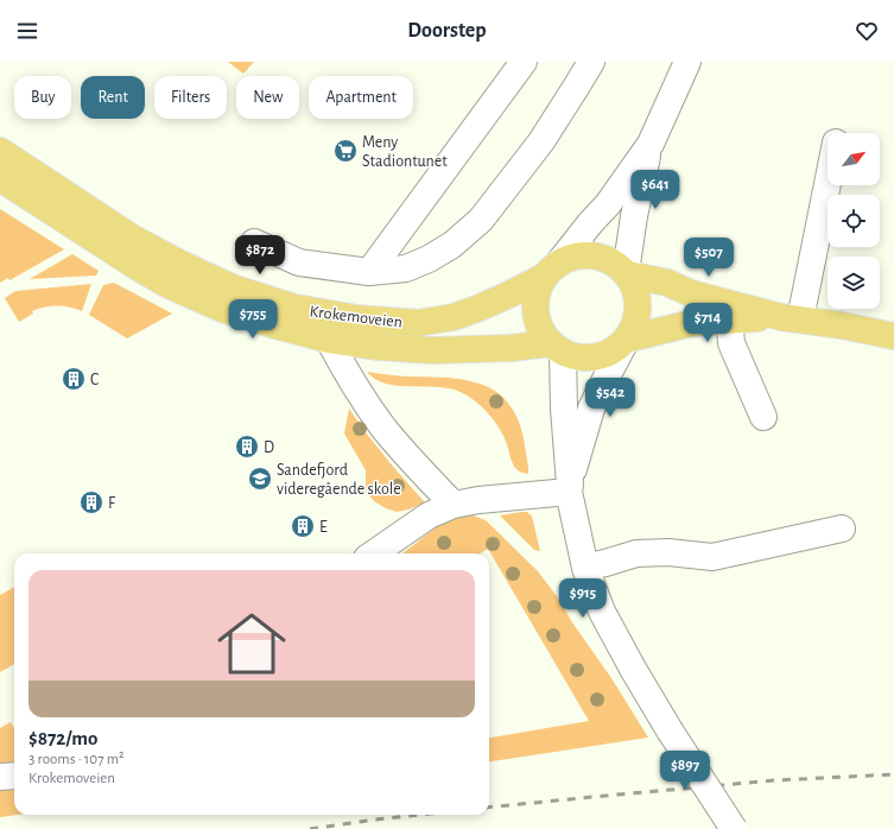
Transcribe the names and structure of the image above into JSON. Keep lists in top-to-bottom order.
{
  "streets": {
    "main road": ["Krokemoveien"]
  },
  "places": {
    "supermarket": ["Meny Stadiontunet"],
    "building": [
      "C",
      "D",
      "F",
      "E"
    ],
    "school or university": ["Sandefjord videregående skole"]
  },
  "north": "top right",
  "page": {
    "header": "Doorstep",
    "chip": [
      "Buy",
      "Rent",
      "Filters",
      "New",
      "Apartment"
    ],
    "price": [
      "$641",
      "$872",
      "$507",
      "$755",
      "$714",
      "$542",
      "$915",
      "$897"
    ],
    "list": [
      {
        "name": "$872/mo",
        "note": "3 rooms · 107 m² · Krokemoveien"
      }
    ]
  }
}
